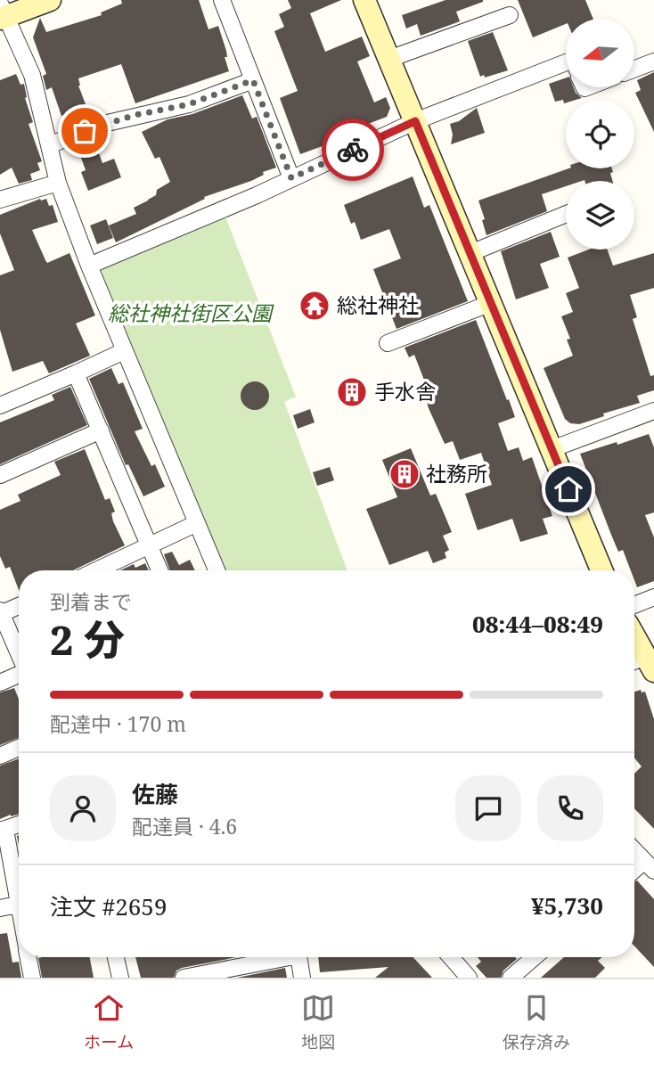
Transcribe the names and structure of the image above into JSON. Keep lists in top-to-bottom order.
{
  "parks": ["総社神社街区公園"],
  "places": {
    "temple": ["総社神社"],
    "building": ["手水舎", "社務所"]
  },
  "north": "left",
  "page": {
    "heading": ["2 分", "到着まで", "08:44–08:49"],
    "panel": [
      "佐藤",
      "配達員 · 4.6",
      "注文 #2659",
      "¥5,730"
    ],
    "bar": "配達中 · 170 m",
    "tabs": ["ホーム", "地図", "保存済み"]
  }
}
